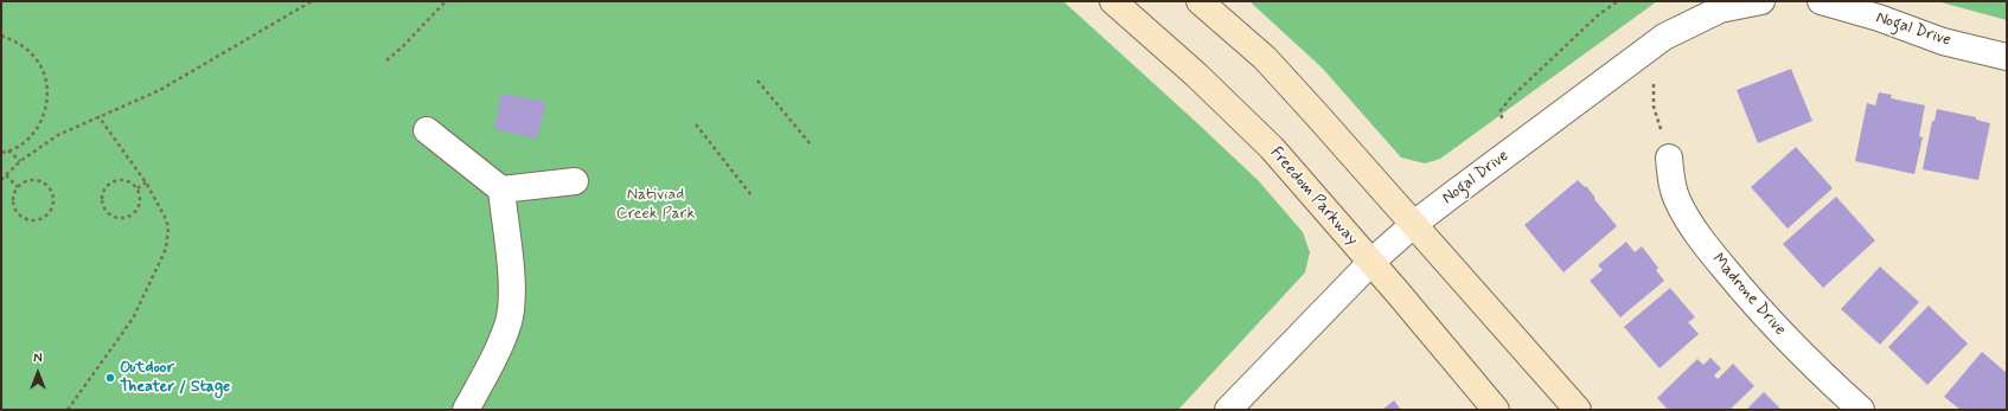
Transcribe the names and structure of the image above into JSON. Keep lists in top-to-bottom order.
{
  "streets": {
    "main road": ["Freedom Parkway"],
    "street": ["Nogal Drive", "Madrone Drive"]
  },
  "crossings": [
    ["Nogal Drive", "Freedom Parkway"]
  ],
  "parks": ["Nativiad Creek Park"],
  "places": ["Outdoor Theater / Stage"],
  "north": "top"
}
